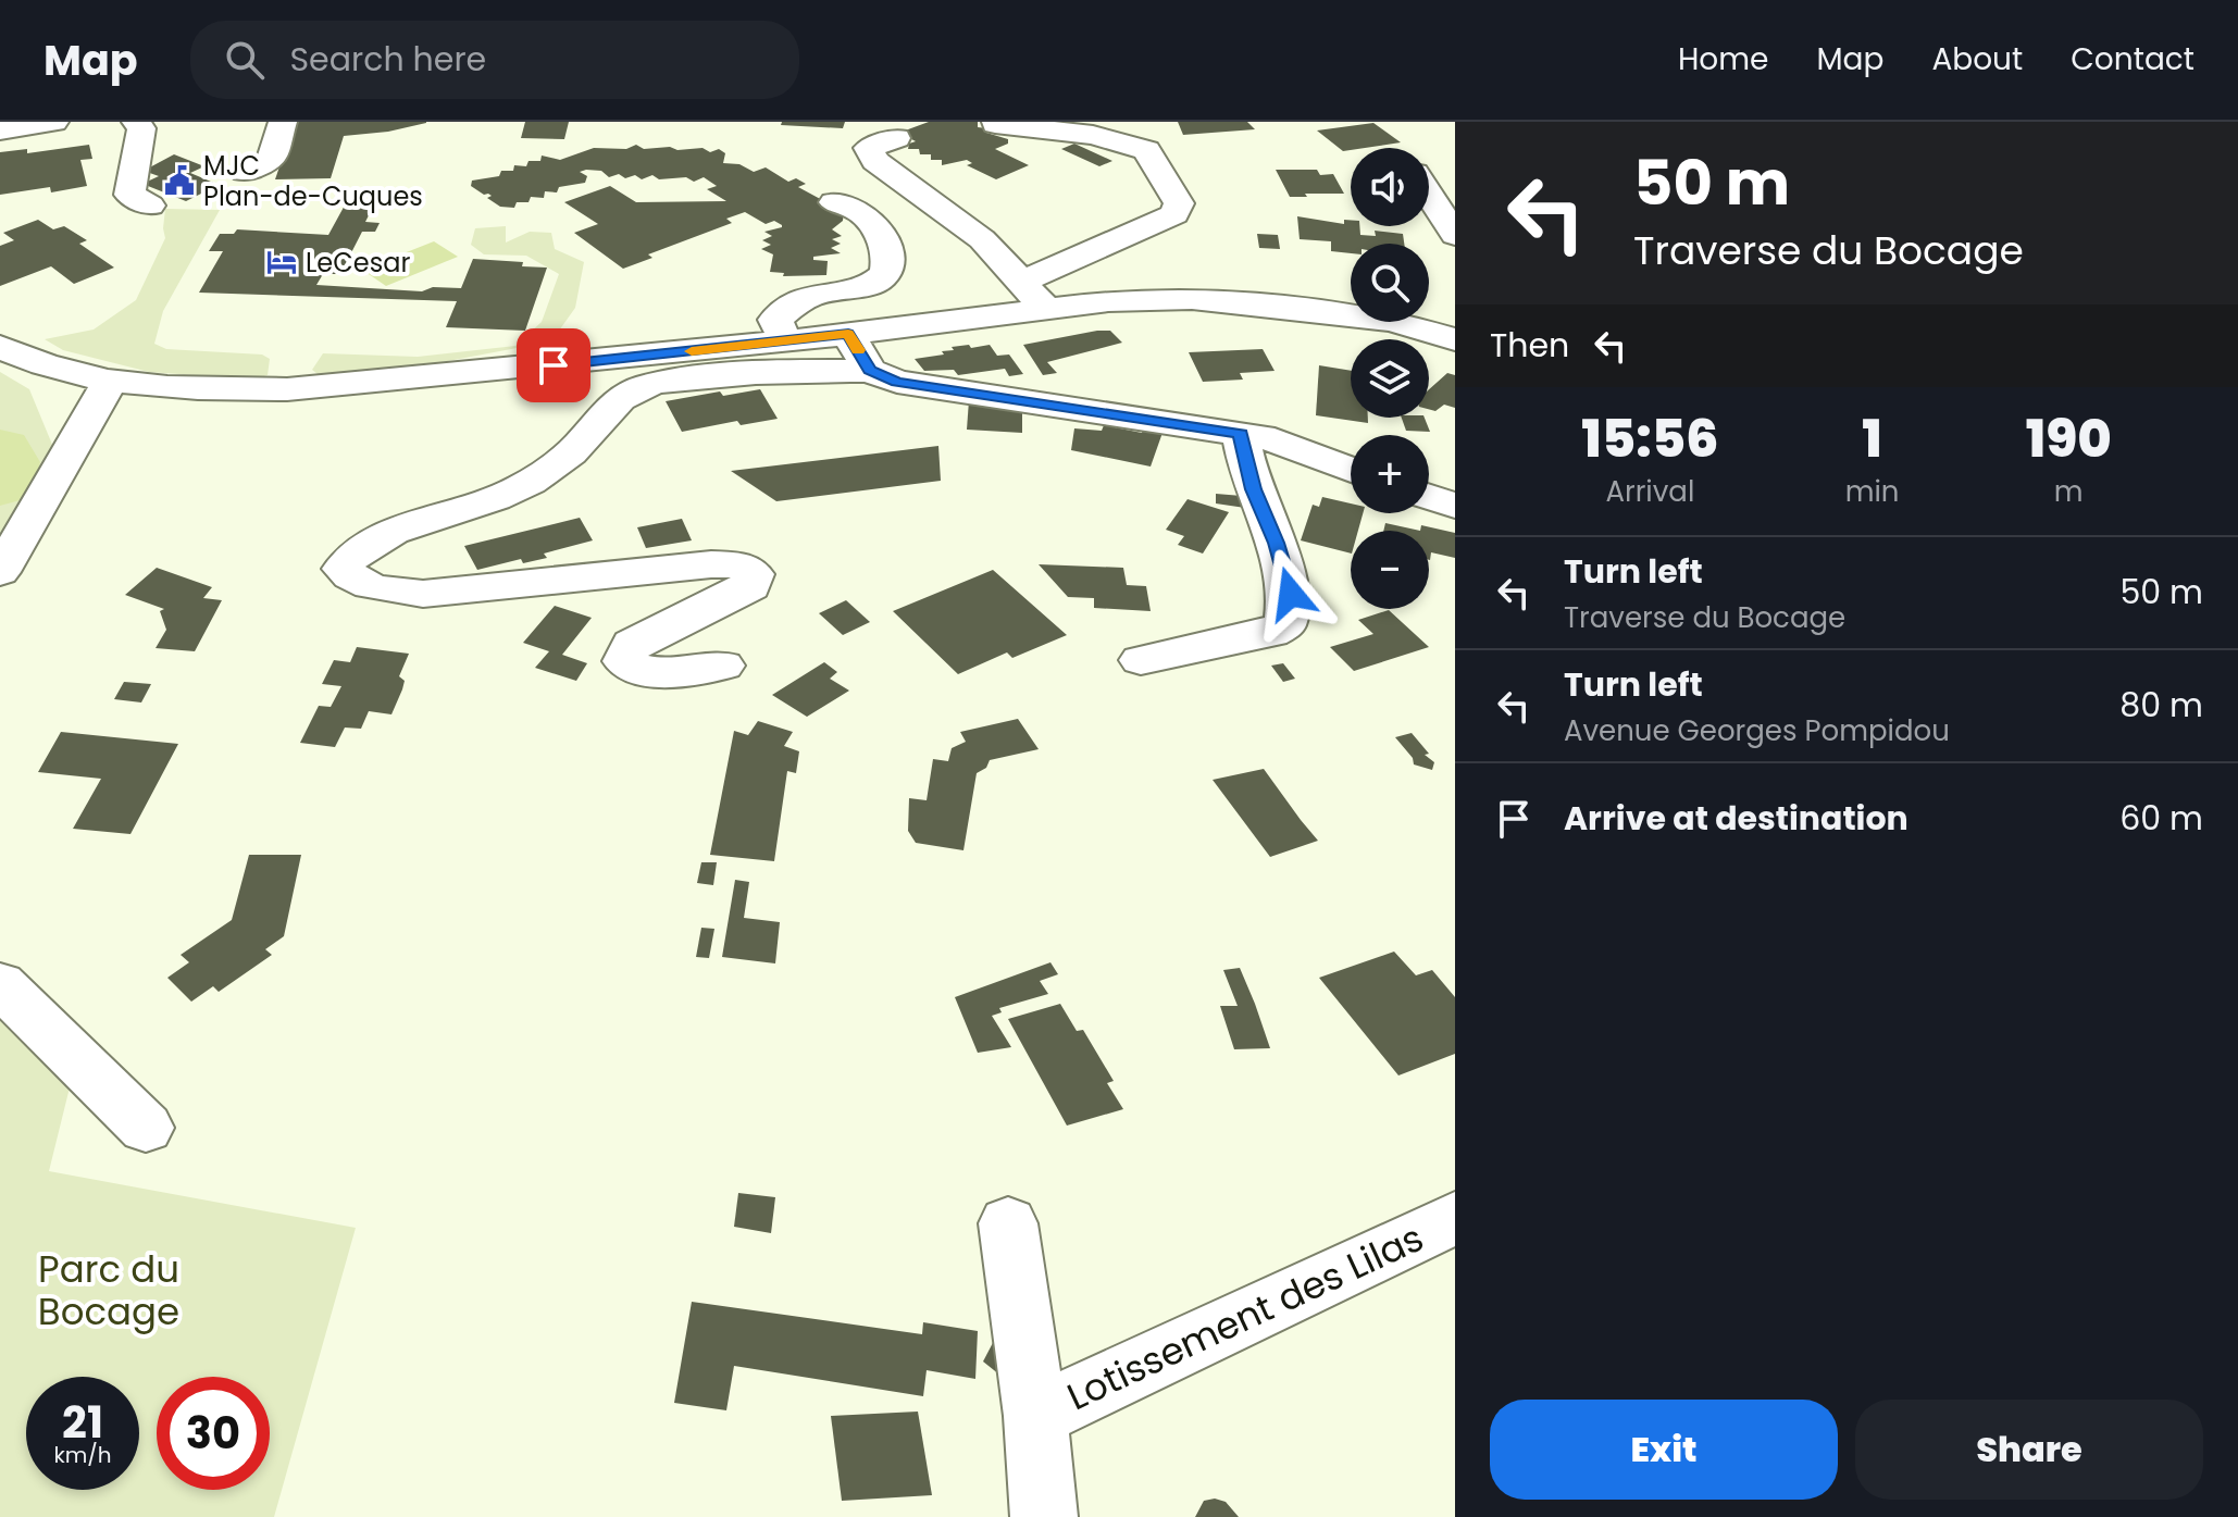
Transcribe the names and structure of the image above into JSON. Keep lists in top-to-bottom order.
{
  "streets": {
    "street": ["Lotissement des Lilas"]
  },
  "parks": ["Parc du Bocage"],
  "places": {
    "public building": ["MJC Plan-de-Cuques"],
    "hotel": ["LeCesar"]
  },
  "page": {
    "header": "Map",
    "search": "Search here",
    "nav": [
      "Home",
      "Map",
      "About",
      "Contact"
    ],
    "turn": ["50 m", "Traverse du Bocage"],
    "map_buttons": ["+", "−"],
    "then": "Then",
    "eta": [
      "15:56",
      "Arrival",
      "1",
      "min",
      "190",
      "m"
    ],
    "list": [
      {
        "name": "Turn left",
        "note": "Traverse du Bocage",
        "value": "50 m"
      },
      {
        "name": "Turn left",
        "note": "Avenue Georges Pompidou",
        "value": "80 m"
      },
      {
        "name": "Arrive at destination",
        "value": "60 m"
      }
    ],
    "speed": "21 km/h",
    "limit": "30",
    "buttons": ["Exit", "Share"]
  }
}
